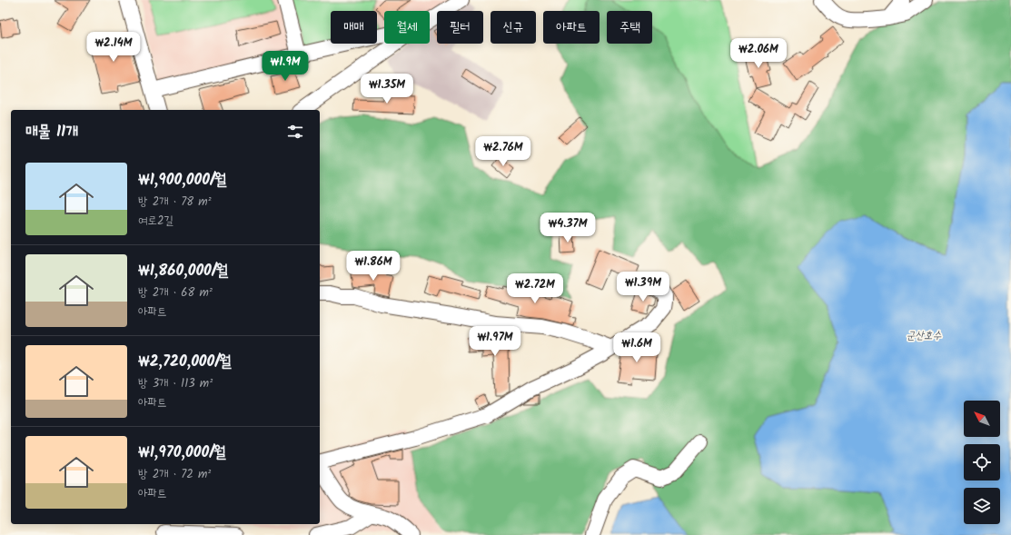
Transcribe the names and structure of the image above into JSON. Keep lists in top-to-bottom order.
{
  "water": ["군산호수"],
  "north": "top left",
  "page": {
    "chip": [
      "매매",
      "월세",
      "필터",
      "신규",
      "아파트",
      "주택"
    ],
    "price": [
      "₩2.14M",
      "₩2.06M",
      "₩1.9M",
      "₩1.35M",
      "₩2.76M",
      "₩4.37M",
      "₩1.86M",
      "₩1.39M",
      "₩2.72M",
      "₩1.97M",
      "₩1.6M"
    ],
    "heading": "매물 11개",
    "list": [
      {
        "name": "₩1,900,000/월",
        "note": "방 2개 · 78 m² · 여로2길"
      },
      {
        "name": "₩1,860,000/월",
        "note": "방 2개 · 68 m² · 아파트"
      },
      {
        "name": "₩2,720,000/월",
        "note": "방 3개 · 113 m² · 아파트"
      },
      {
        "name": "₩1,970,000/월",
        "note": "방 2개 · 72 m² · 아파트"
      }
    ]
  }
}
